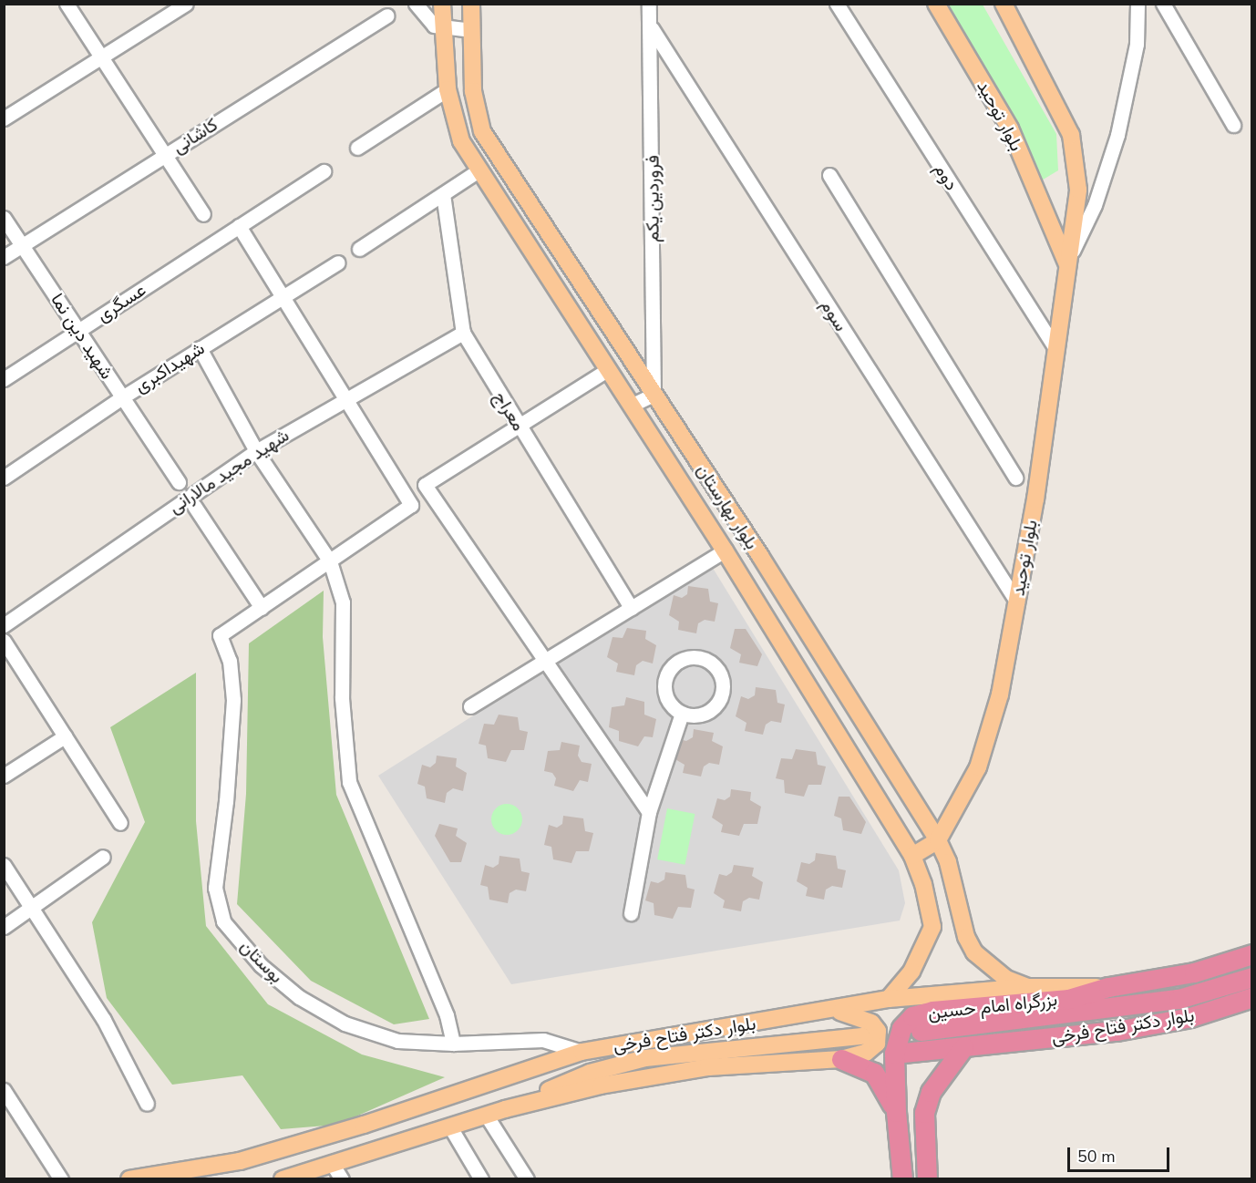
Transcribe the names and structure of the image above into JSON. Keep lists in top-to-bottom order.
{
  "streets": {
    "highway": ["بزرگراه امام حسین", "بلوار دکتر فتاح فرخی"],
    "main road": ["بلوار توحید", "بلوار بهارستان"],
    "street": [
      "کاشانی",
      "دوم",
      "فروردین یکم",
      "عسگری",
      "سوم",
      "شهید دین نما",
      "شهیداکبری",
      "معراج",
      "شهید مجید مالارانی",
      "بوستان"
    ]
  },
  "crossings": [
    ["بلوار توحید", "دوم"],
    ["بلوار توحید", "سوم"],
    ["بلوار توحید", "بلوار بهارستان"],
    ["کاشانی", "شهید دین نما"],
    ["فروردین یکم", "سوم"],
    ["فروردین یکم", "بلوار بهارستان"],
    ["عسگری", "شهید دین نما"],
    ["شهید دین نما", "شهیداکبری"],
    ["معراج", "شهید مجید مالارانی"],
    ["بلوار بهارستان", "بلوار دکتر فتاح فرخی"],
    ["بوستان", "بلوار دکتر فتاح فرخی"],
    ["بزرگراه امام حسین", "بلوار دکتر فتاح فرخی"]
  ],
  "scale_bar": "50 m"
}
